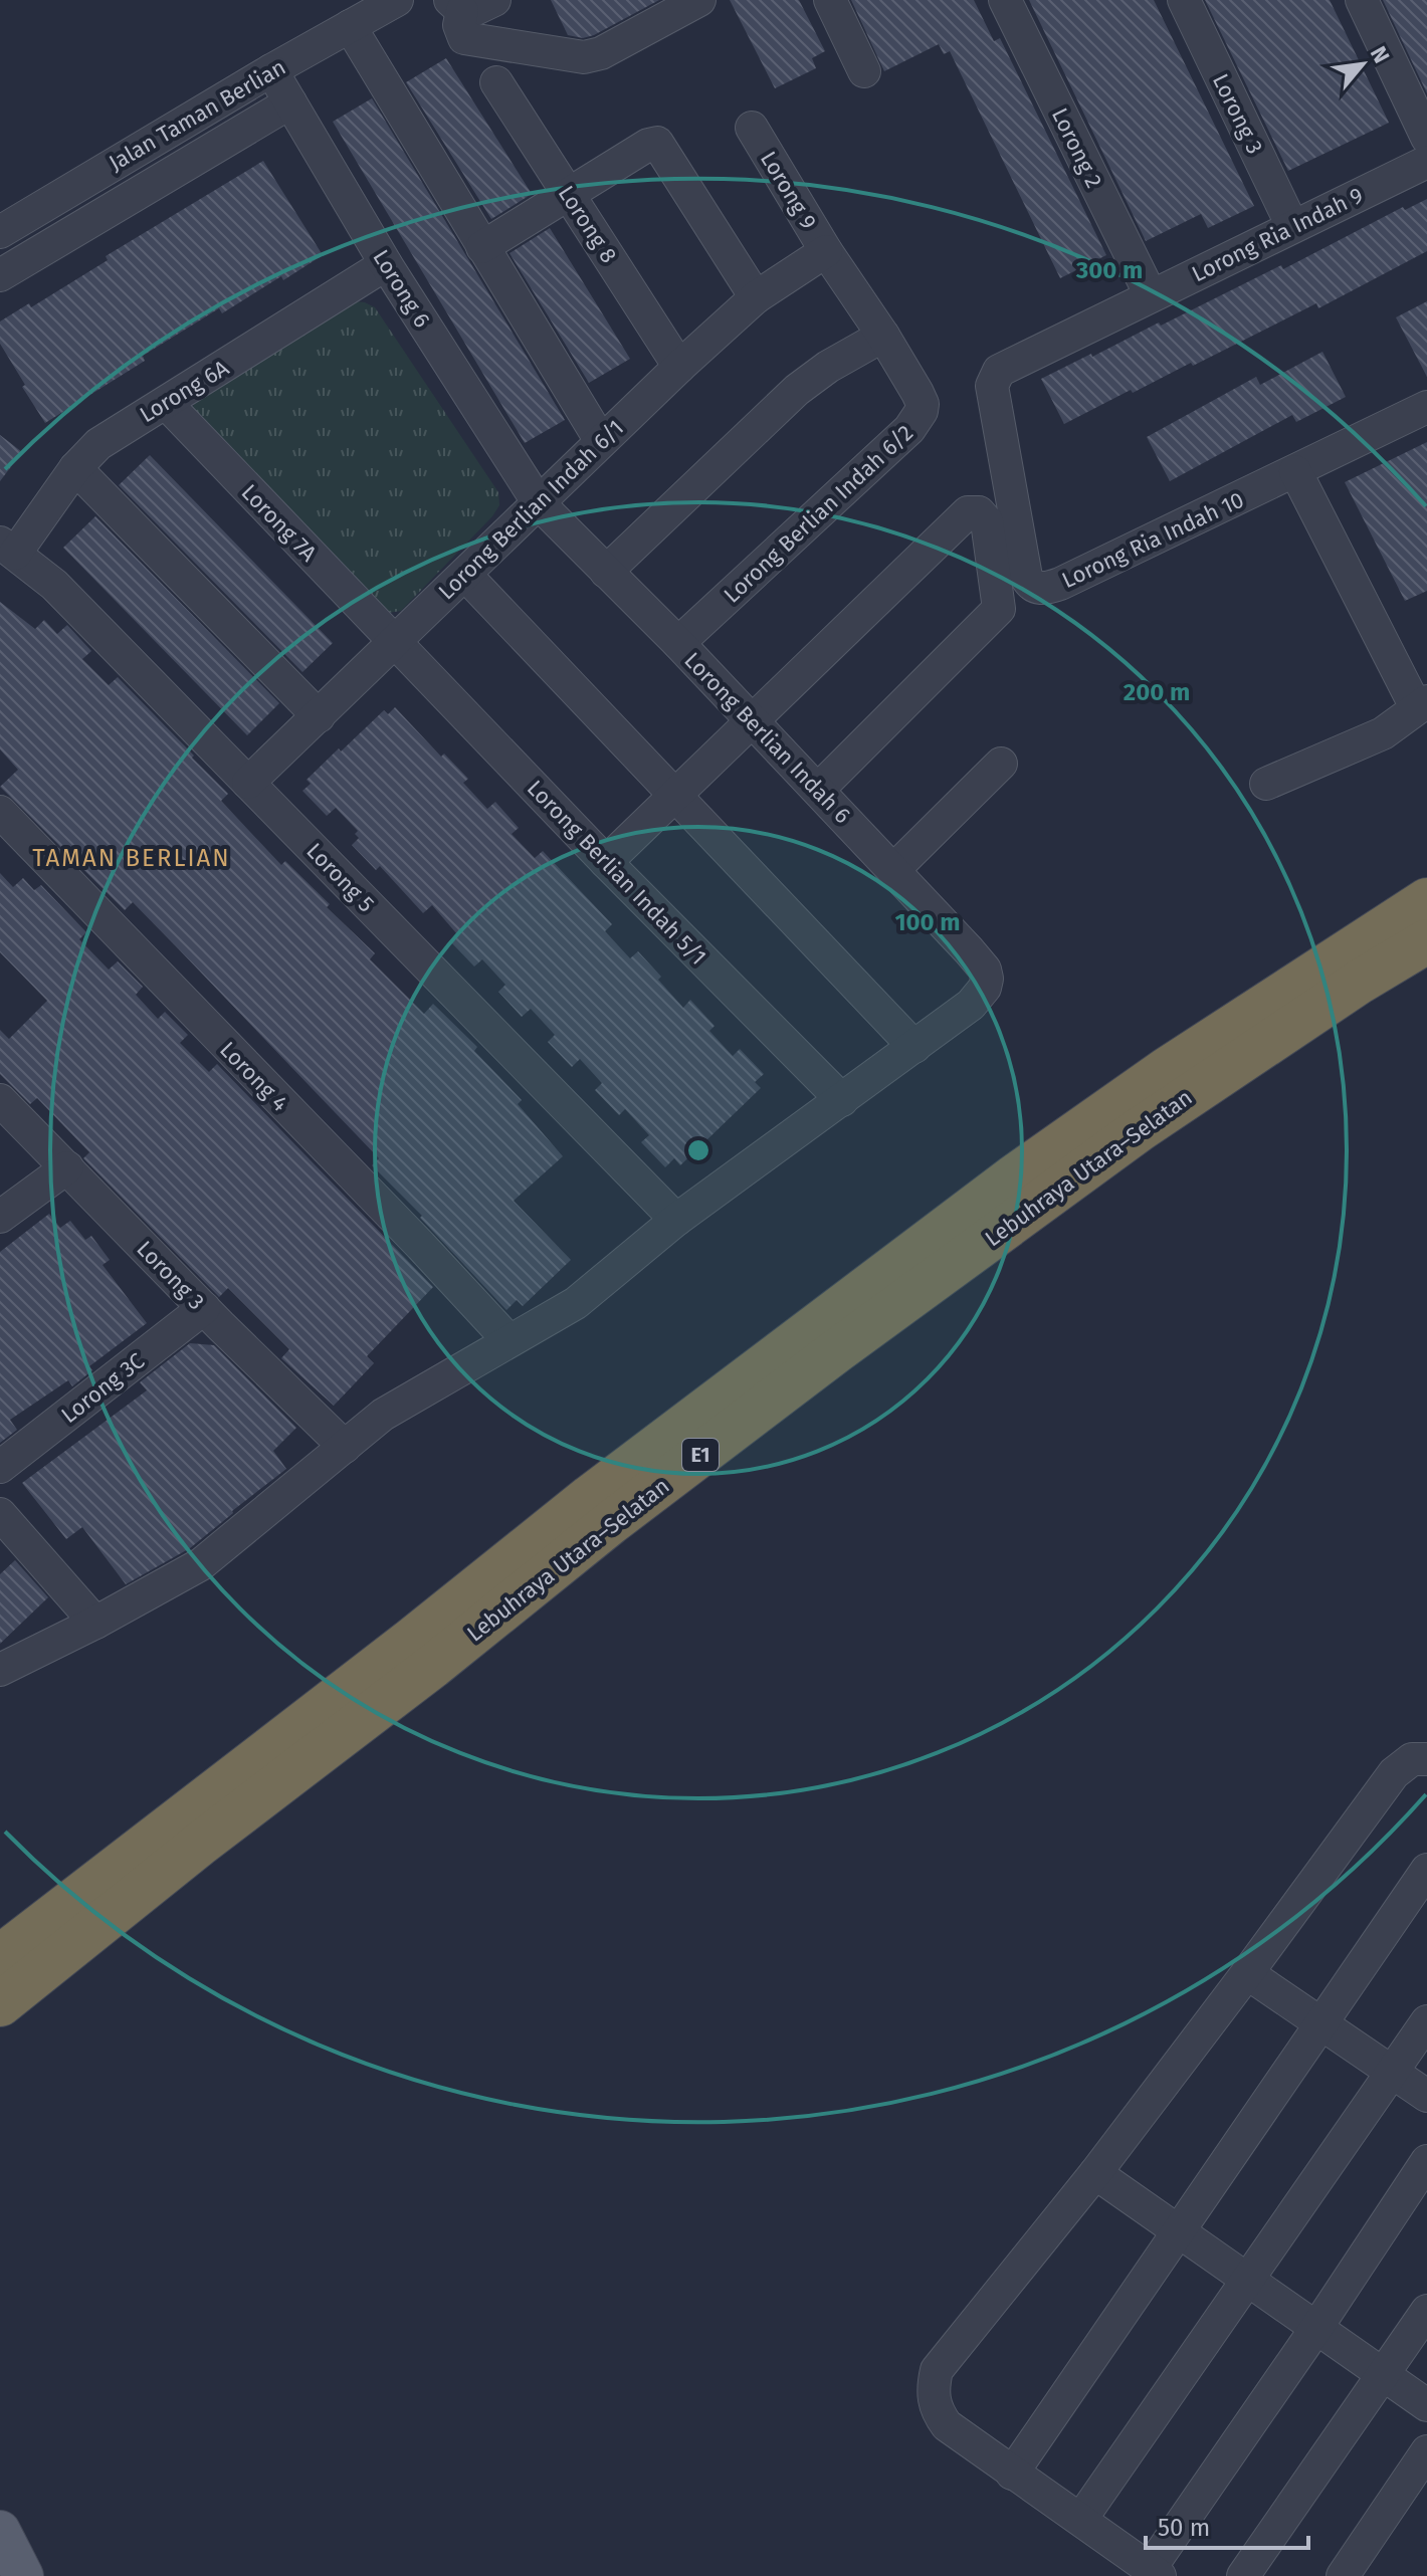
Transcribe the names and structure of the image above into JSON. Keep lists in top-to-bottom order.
{
  "streets": {
    "highway": ["Lebuhraya Utara–Selatan", "E1"],
    "street": [
      "Lorong 3",
      "Jalan Taman Berlian",
      "Lorong 2",
      "Lorong 9",
      "Lorong 8",
      "Lorong Ria Indah 9",
      "Lorong 6",
      "Lorong 6A",
      "Lorong Berlian Indah 6/1",
      "Lorong Berlian Indah 6/2",
      "Lorong 7A",
      "Lorong Ria Indah 10",
      "Lorong Berlian Indah 6",
      "Lorong Berlian Indah 5/1",
      "Lorong 5",
      "Lorong 4",
      "Lorong 3C"
    ]
  },
  "crossings": [
    ["Lorong 3", "Lorong Ria Indah 9"],
    ["Lorong 3", "Lorong 3C"],
    ["Jalan Taman Berlian", "Lorong 6"],
    ["Lorong 2", "Lorong Ria Indah 9"],
    ["Lorong 9", "Lorong Berlian Indah 6/1"],
    ["Lorong 9", "Lorong Berlian Indah 6/2"],
    ["Lorong 8", "Lorong Berlian Indah 6/1"],
    ["Lorong Ria Indah 9", "Lorong Ria Indah 10"],
    ["Lorong 6", "Lorong 6A"],
    ["Lorong 6", "Lorong Berlian Indah 6/1"],
    ["Lorong 6", "Lorong Berlian Indah 6"],
    ["Lorong 6A", "Lorong 7A"],
    ["Lorong 6A", "Lorong 5"],
    ["Lorong Berlian Indah 6/1", "Lorong Berlian Indah 6/2"],
    ["Lorong Berlian Indah 6/1", "Lorong 7A"],
    ["Lorong Berlian Indah 6/1", "Lorong Berlian Indah 6"],
    ["Lorong Berlian Indah 6/1", "Lorong Berlian Indah 5/1"],
    ["Lorong Berlian Indah 6/1", "Lorong 5"],
    ["Lorong Berlian Indah 6/2", "Lorong Berlian Indah 6"],
    ["Lorong 7A", "Lorong Berlian Indah 5/1"]
  ],
  "districts": ["TAMAN BERLIAN"],
  "scale_bar": "50 m",
  "north": "top right",
  "rings": ["300 m", "200 m", "100 m"]
}
